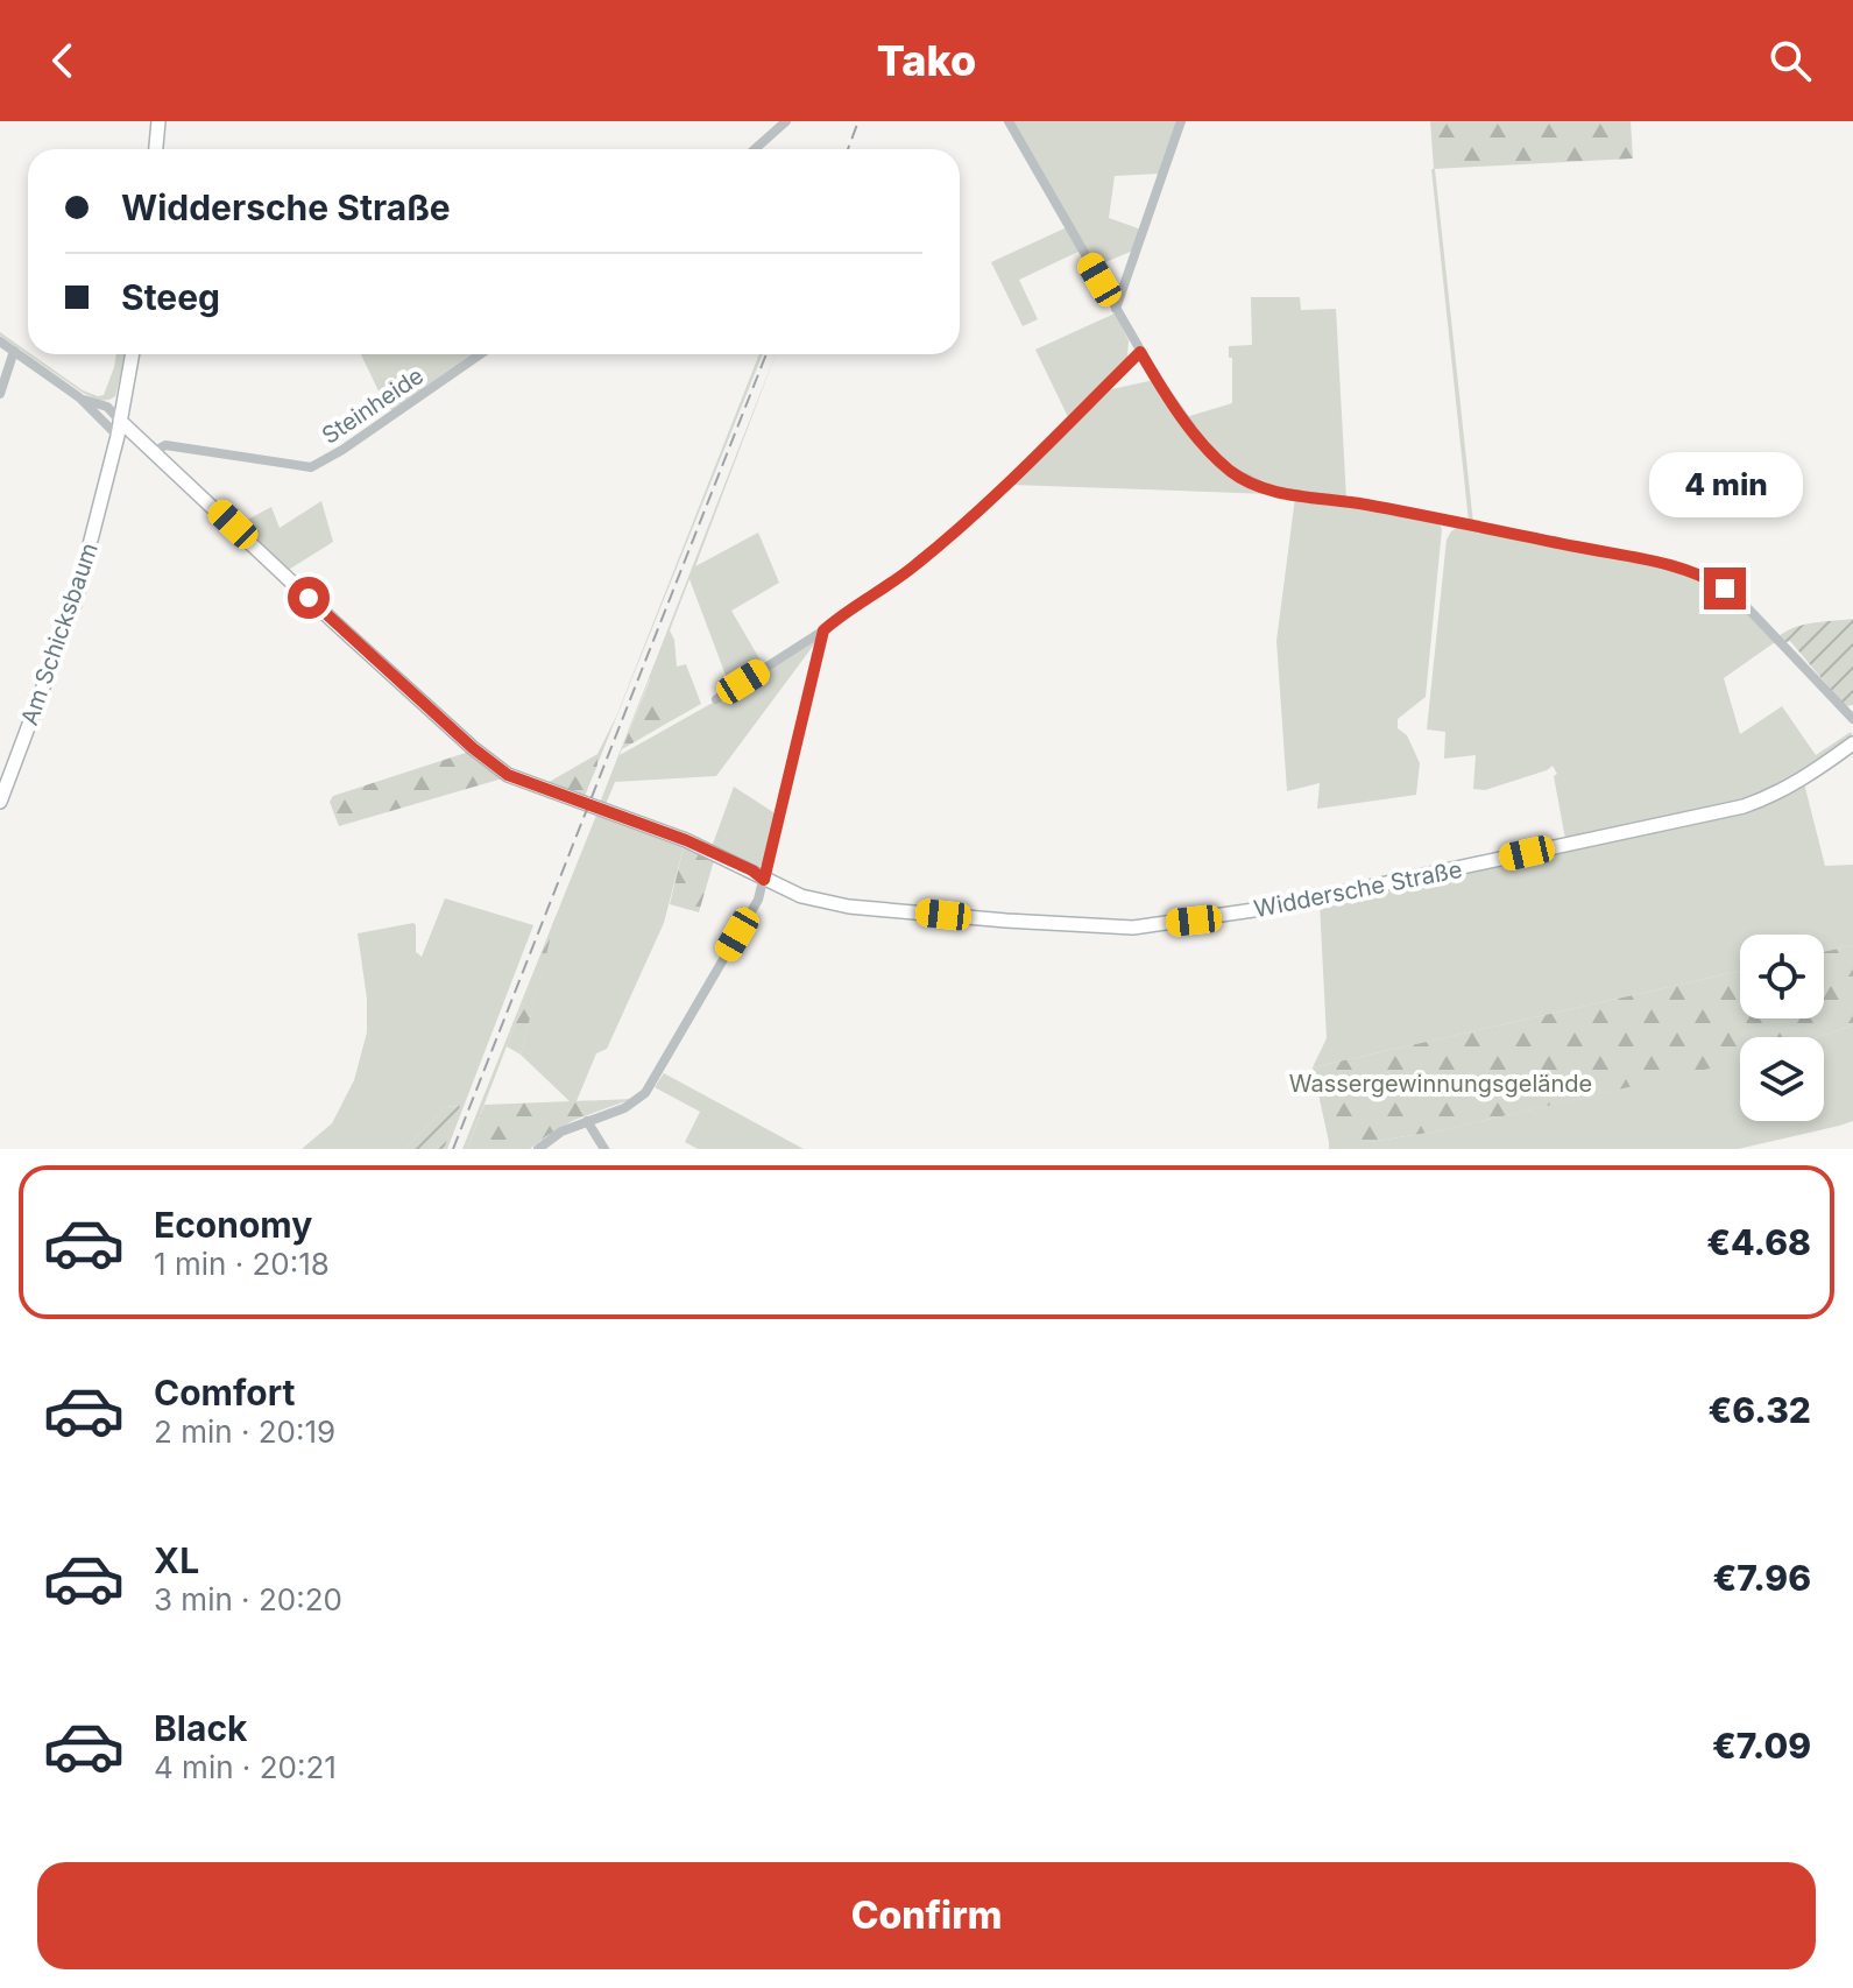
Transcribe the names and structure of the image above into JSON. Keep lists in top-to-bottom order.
{
  "streets": {
    "street": ["Steinheide", "Am Schicksbaum", "Widdersche Straße"]
  },
  "crossings": [
    ["Steinheide", "Widdersche Straße"],
    ["Am Schicksbaum", "Widdersche Straße"]
  ],
  "parks": ["Wassergewinnungsgelände"],
  "page": {
    "header": "Tako",
    "banner": ["Widdersche Straße", "Steeg"],
    "bubble": "4 min",
    "list": [
      {
        "name": "Economy",
        "note": "1 min · 20:18",
        "value": "€4.68"
      },
      {
        "name": "Comfort",
        "note": "2 min · 20:19",
        "value": "€6.32"
      },
      {
        "name": "XL",
        "note": "3 min · 20:20",
        "value": "€7.96"
      },
      {
        "name": "Black",
        "note": "4 min · 20:21",
        "value": "€7.09"
      }
    ],
    "buttons": "Confirm"
  }
}
